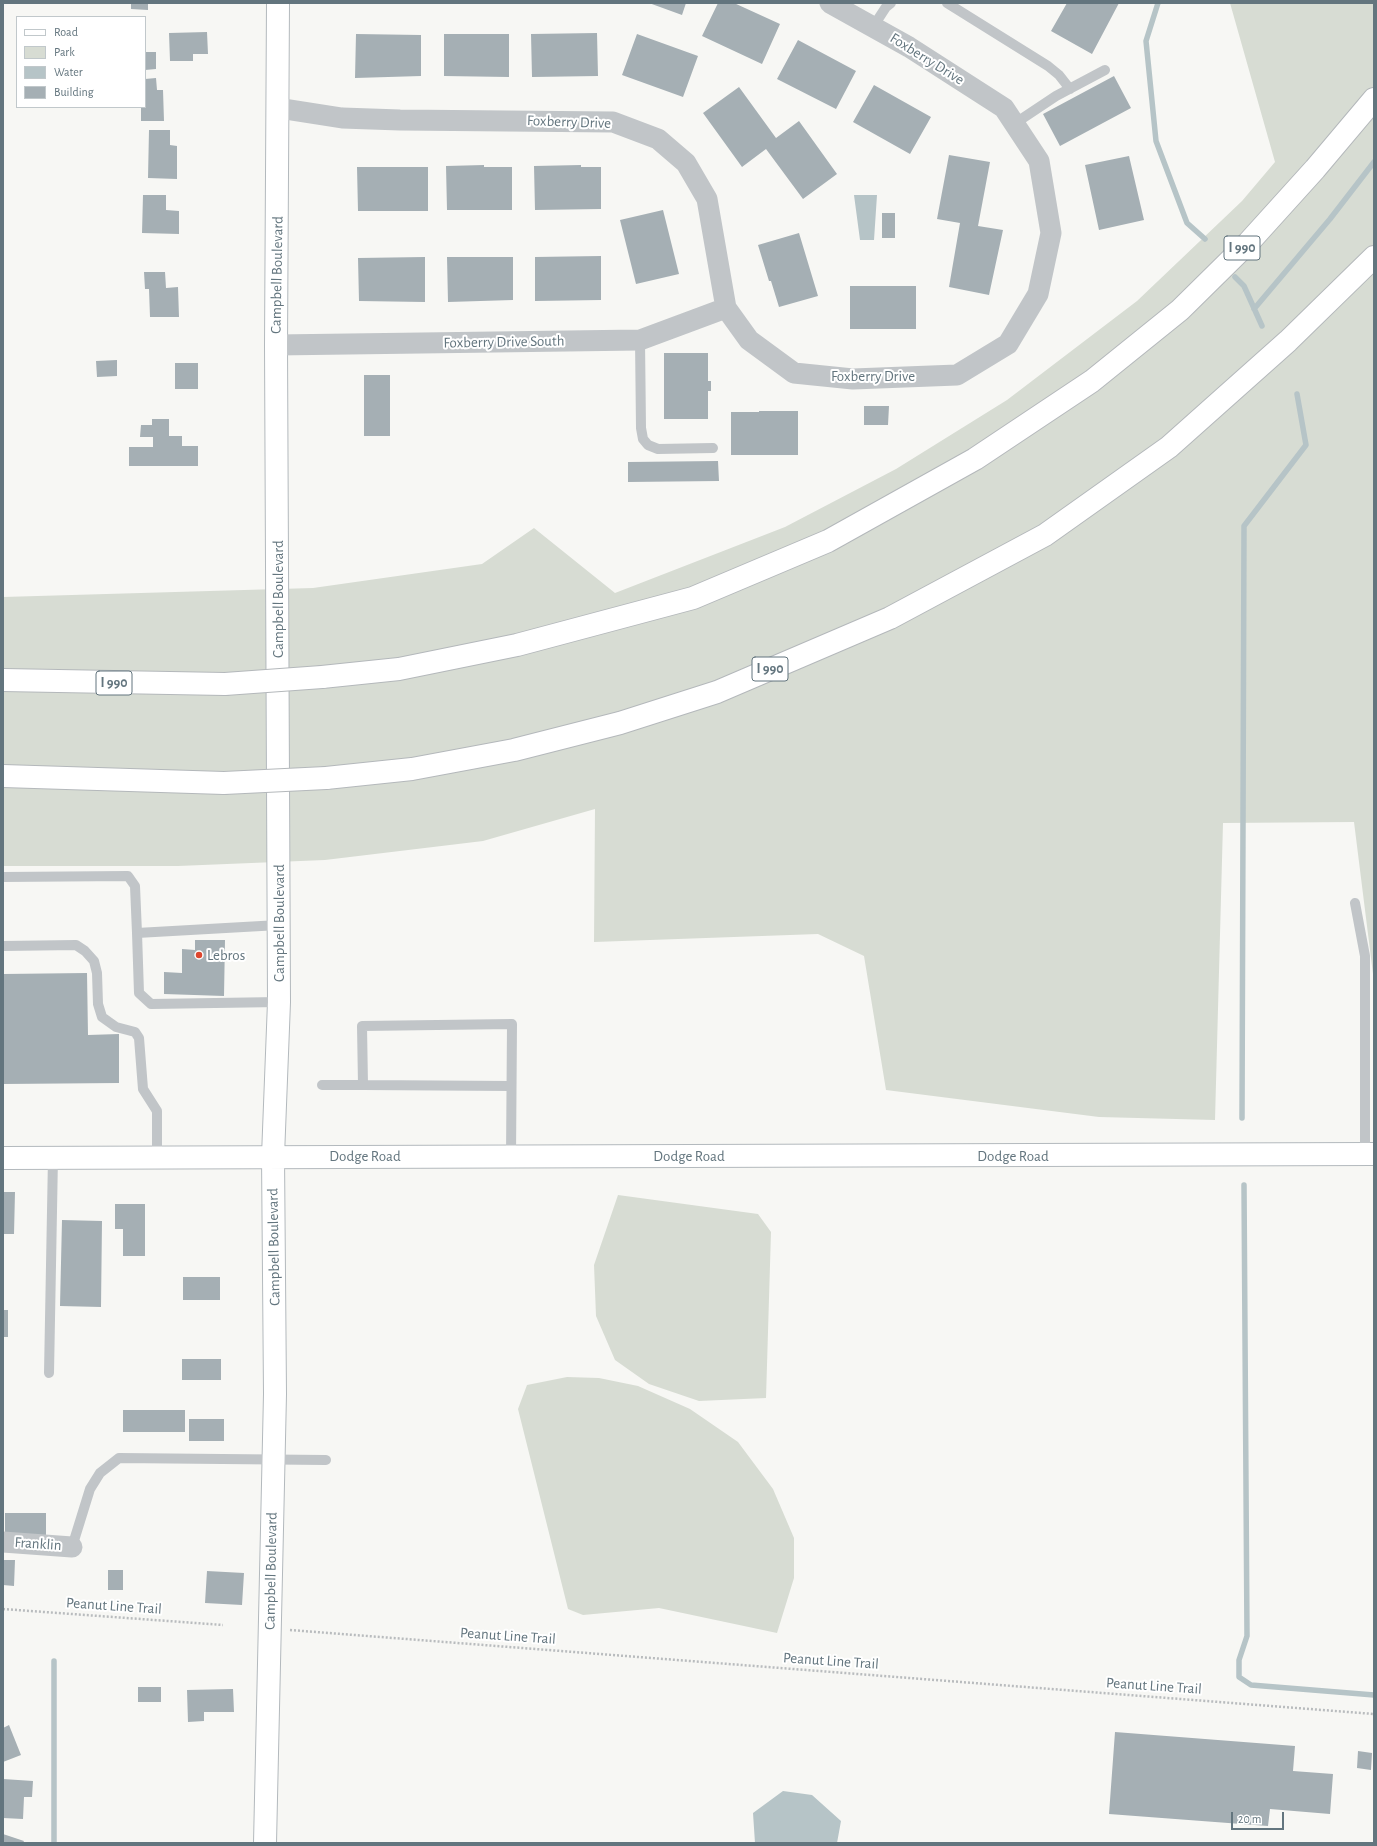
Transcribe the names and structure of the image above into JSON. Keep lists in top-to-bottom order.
{
  "streets": {
    "main road": ["I 990", "Campbell Boulevard", "Dodge Road"],
    "street": ["Foxberry Drive", "Foxberry Drive South", "Franklin"],
    "path": ["Peanut Line Trail"]
  },
  "crossings": [
    ["Foxberry Drive", "Campbell Boulevard"],
    ["Foxberry Drive", "Foxberry Drive South"],
    ["Campbell Boulevard", "Foxberry Drive South"],
    ["Campbell Boulevard", "Dodge Road"]
  ],
  "places": ["Lebros"],
  "legend": [
    "Road",
    "Park",
    "Water",
    "Building"
  ],
  "scale_bar": "20 m"
}
